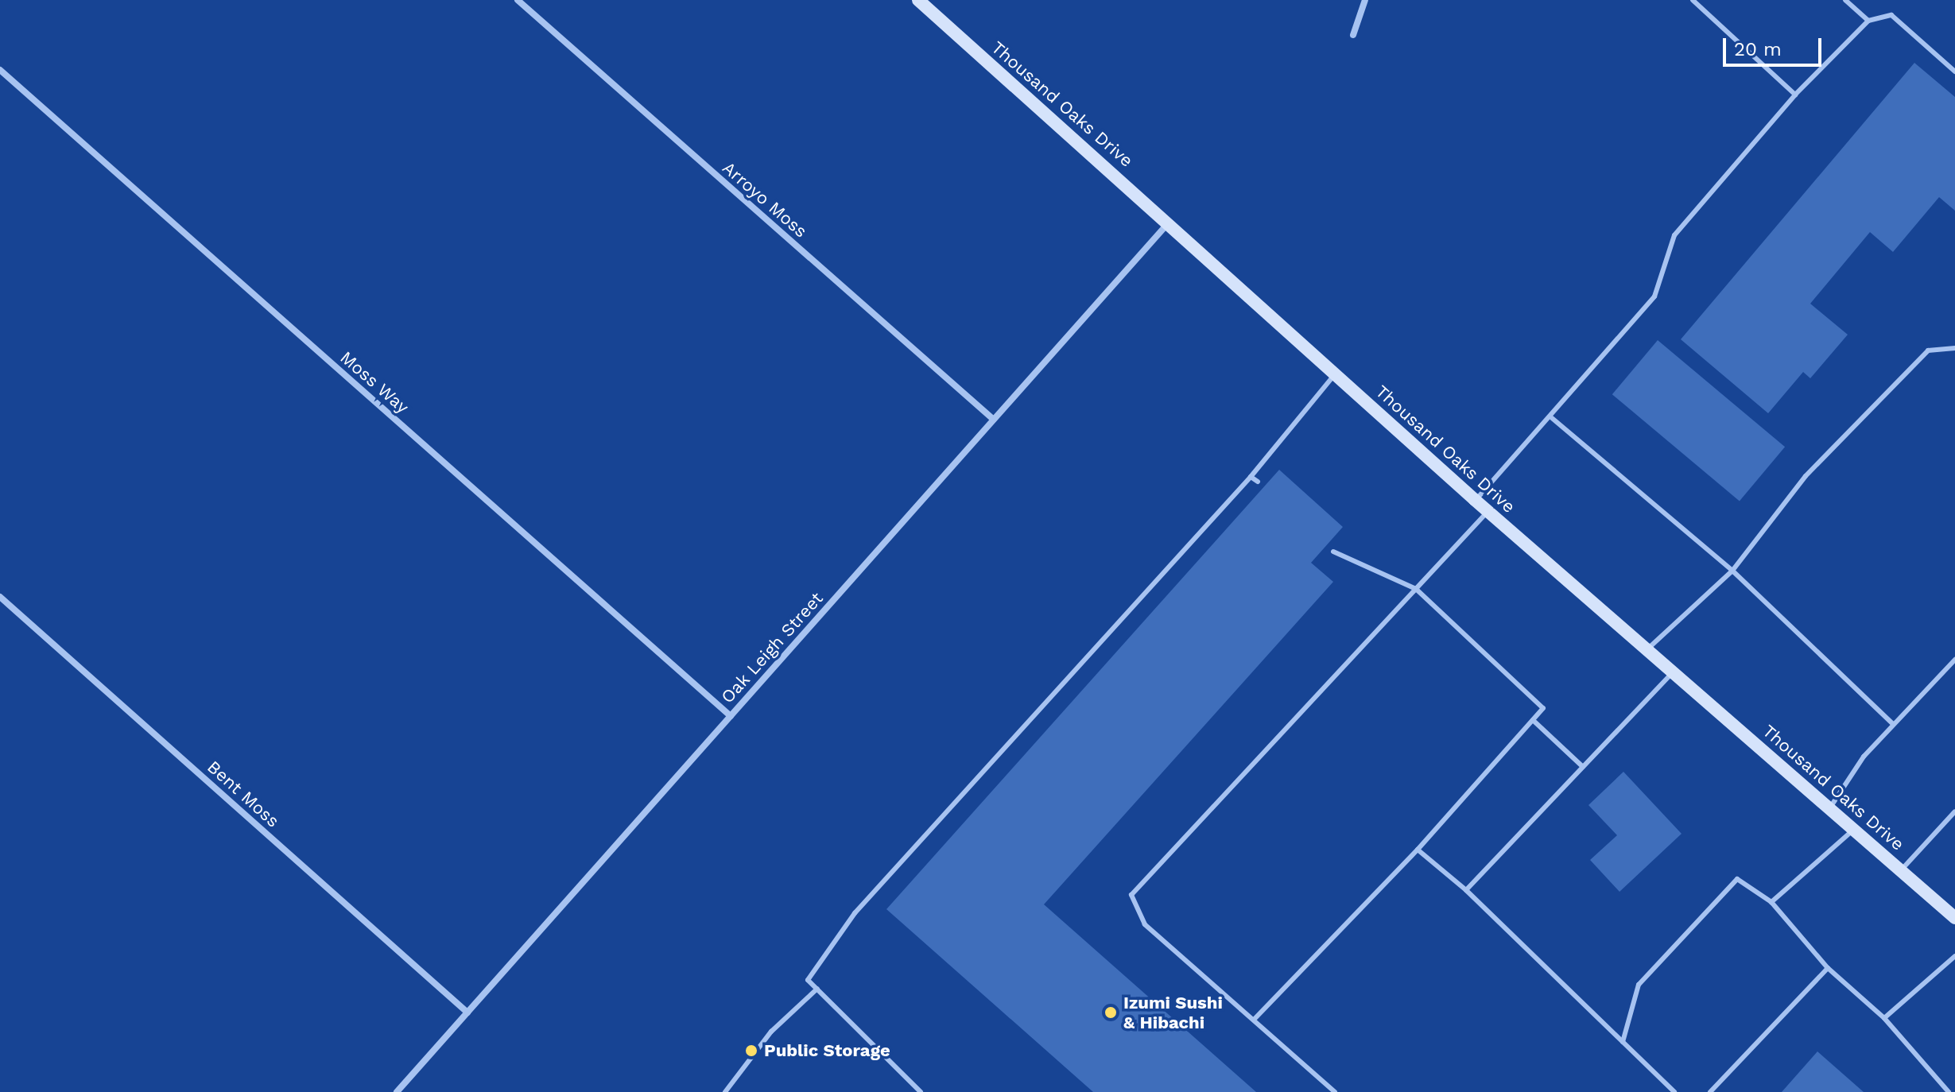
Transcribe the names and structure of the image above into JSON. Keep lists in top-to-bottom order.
{
  "streets": {
    "main road": ["Thousand Oaks Drive"],
    "street": [
      "Arroyo Moss",
      "Moss Way",
      "Oak Leigh Street",
      "Bent Moss"
    ]
  },
  "crossings": [
    ["Thousand Oaks Drive", "Oak Leigh Street"],
    ["Arroyo Moss", "Oak Leigh Street"],
    ["Moss Way", "Oak Leigh Street"],
    ["Oak Leigh Street", "Bent Moss"]
  ],
  "places": ["Izumi Sushi & Hibachi", "Public Storage"],
  "scale_bar": "20 m"
}
